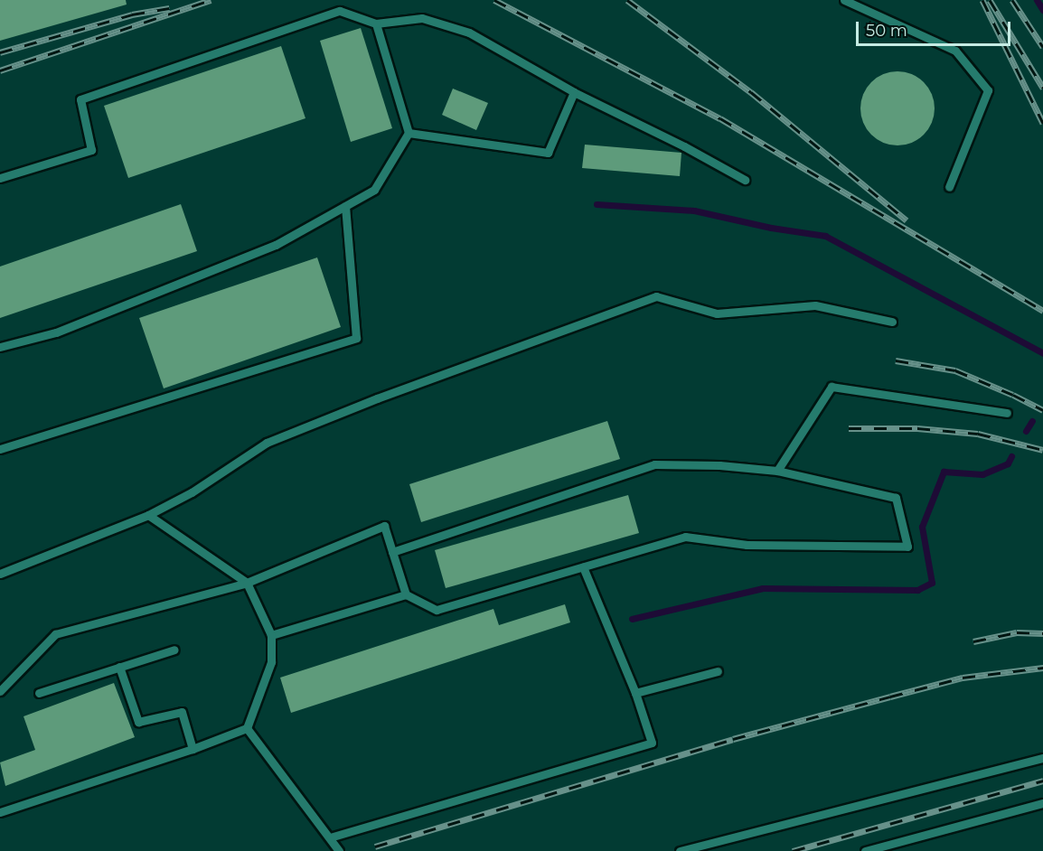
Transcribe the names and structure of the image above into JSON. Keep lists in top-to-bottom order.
{
  "scale_bar": "50 m"
}
